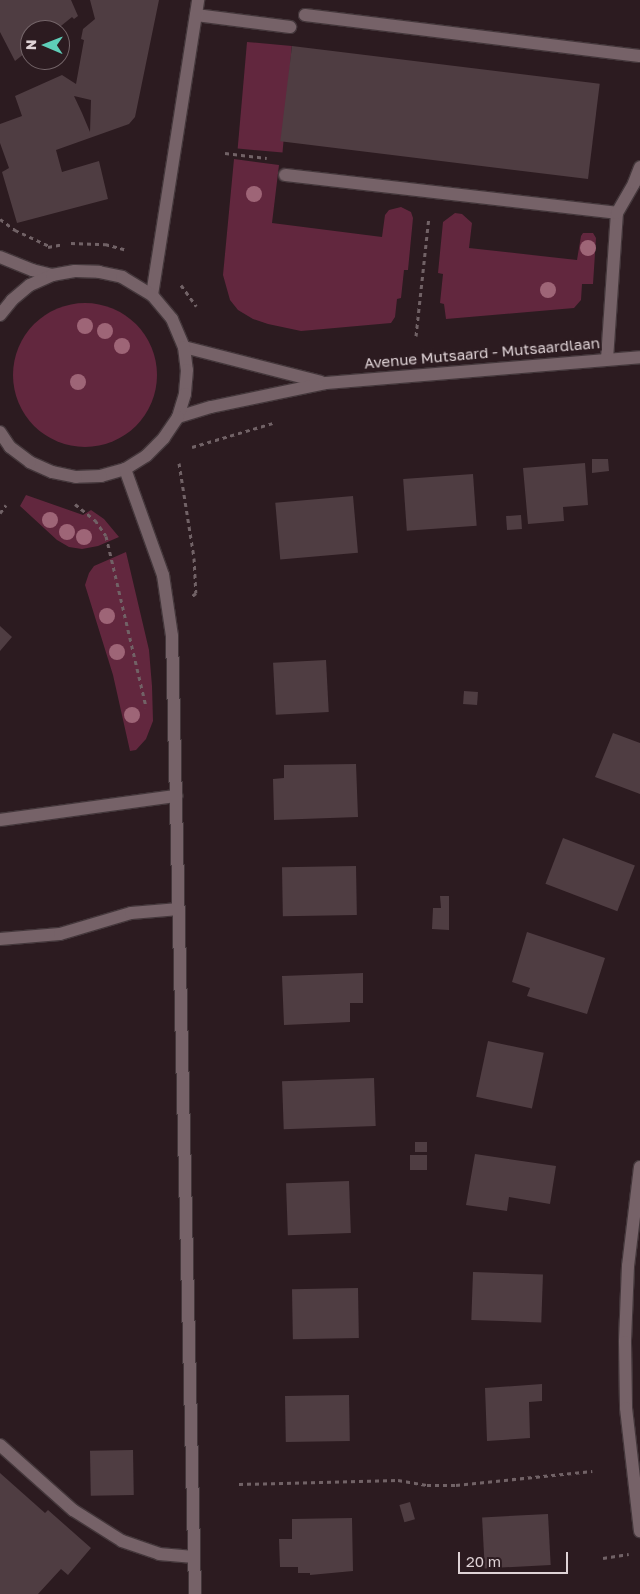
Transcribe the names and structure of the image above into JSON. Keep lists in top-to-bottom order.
{
  "streets": {
    "main road": ["Avenue Mutsaard - Mutsaardlaan"]
  },
  "scale_bar": "20 m",
  "north": "left"
}
